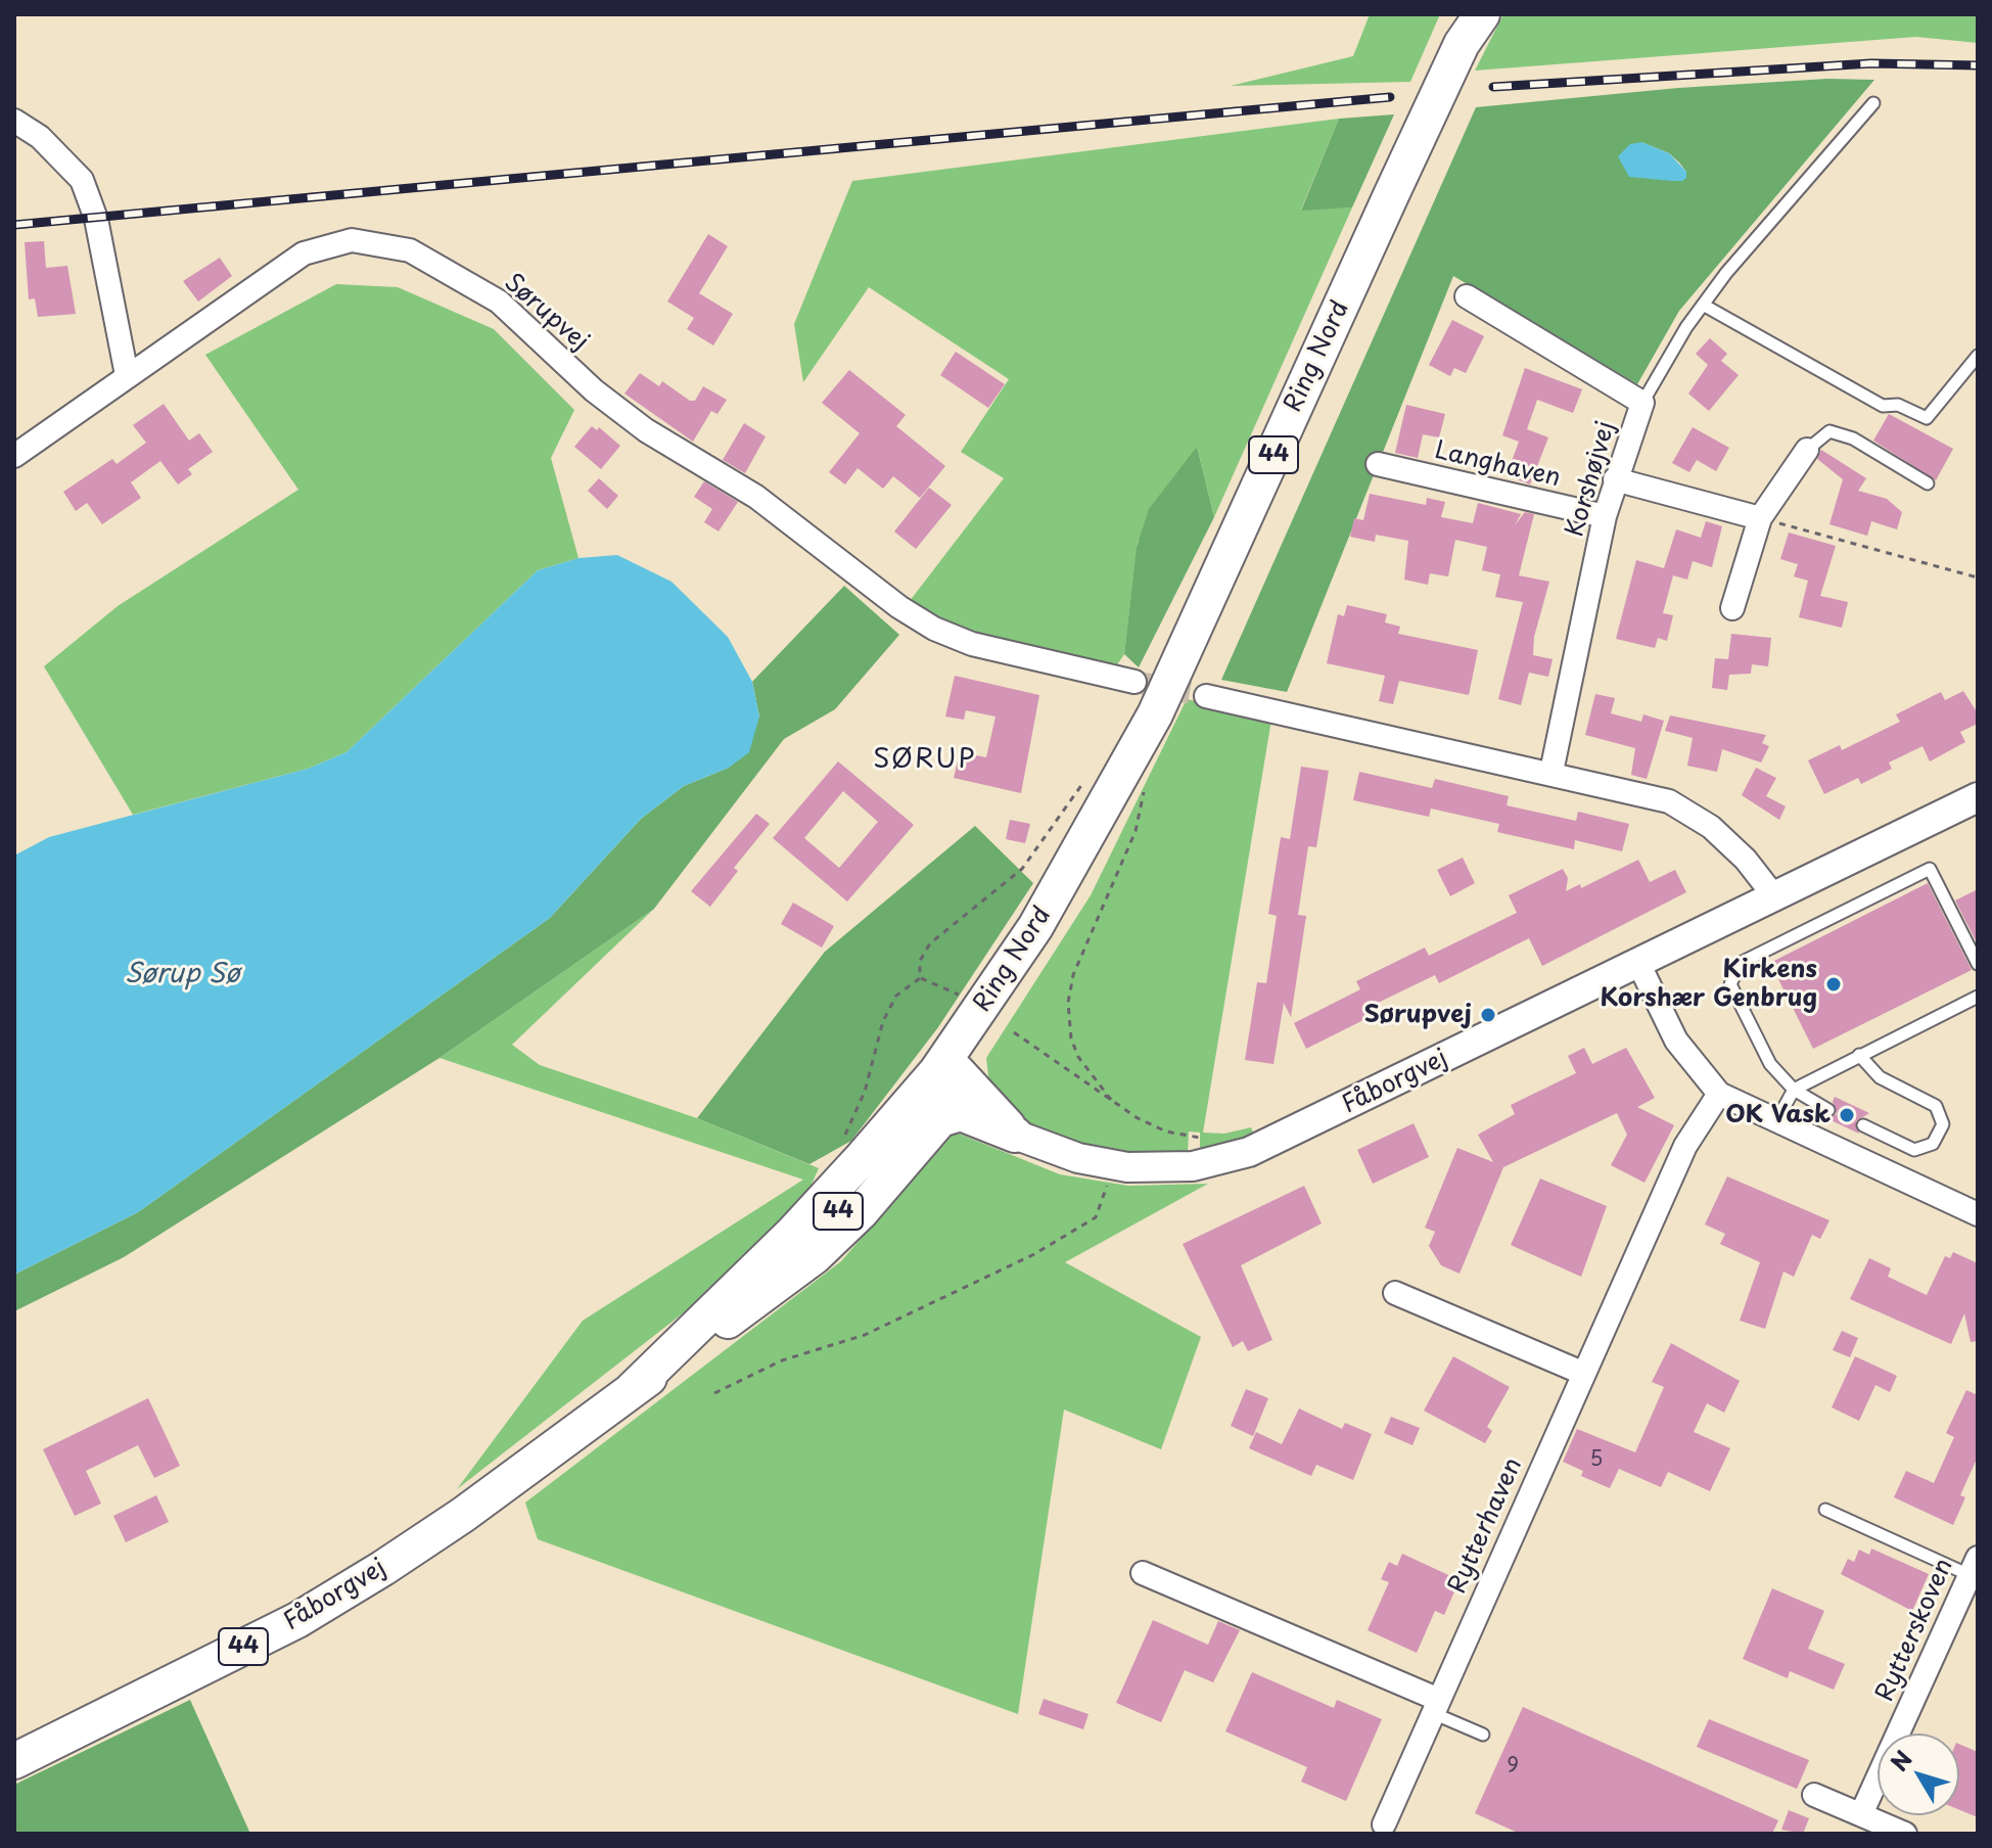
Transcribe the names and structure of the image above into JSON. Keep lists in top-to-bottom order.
{
  "streets": {
    "main road": ["Ring Nord", "44", "Fåborgvej"],
    "street": [
      "Sørupvej",
      "Langhaven",
      "Korshøjvej",
      "Rytterhaven",
      "Rytterskoven"
    ]
  },
  "crossings": [
    ["Ring Nord", "Fåborgvej"],
    ["Langhaven", "Korshøjvej"]
  ],
  "districts": ["SØRUP"],
  "water": ["Sørup Sø"],
  "places": ["Kirkens Korshær Genbrug", "Sørupvej", "OK Vask"],
  "house_numbers": ["5", "9"],
  "north": "top left"
}
